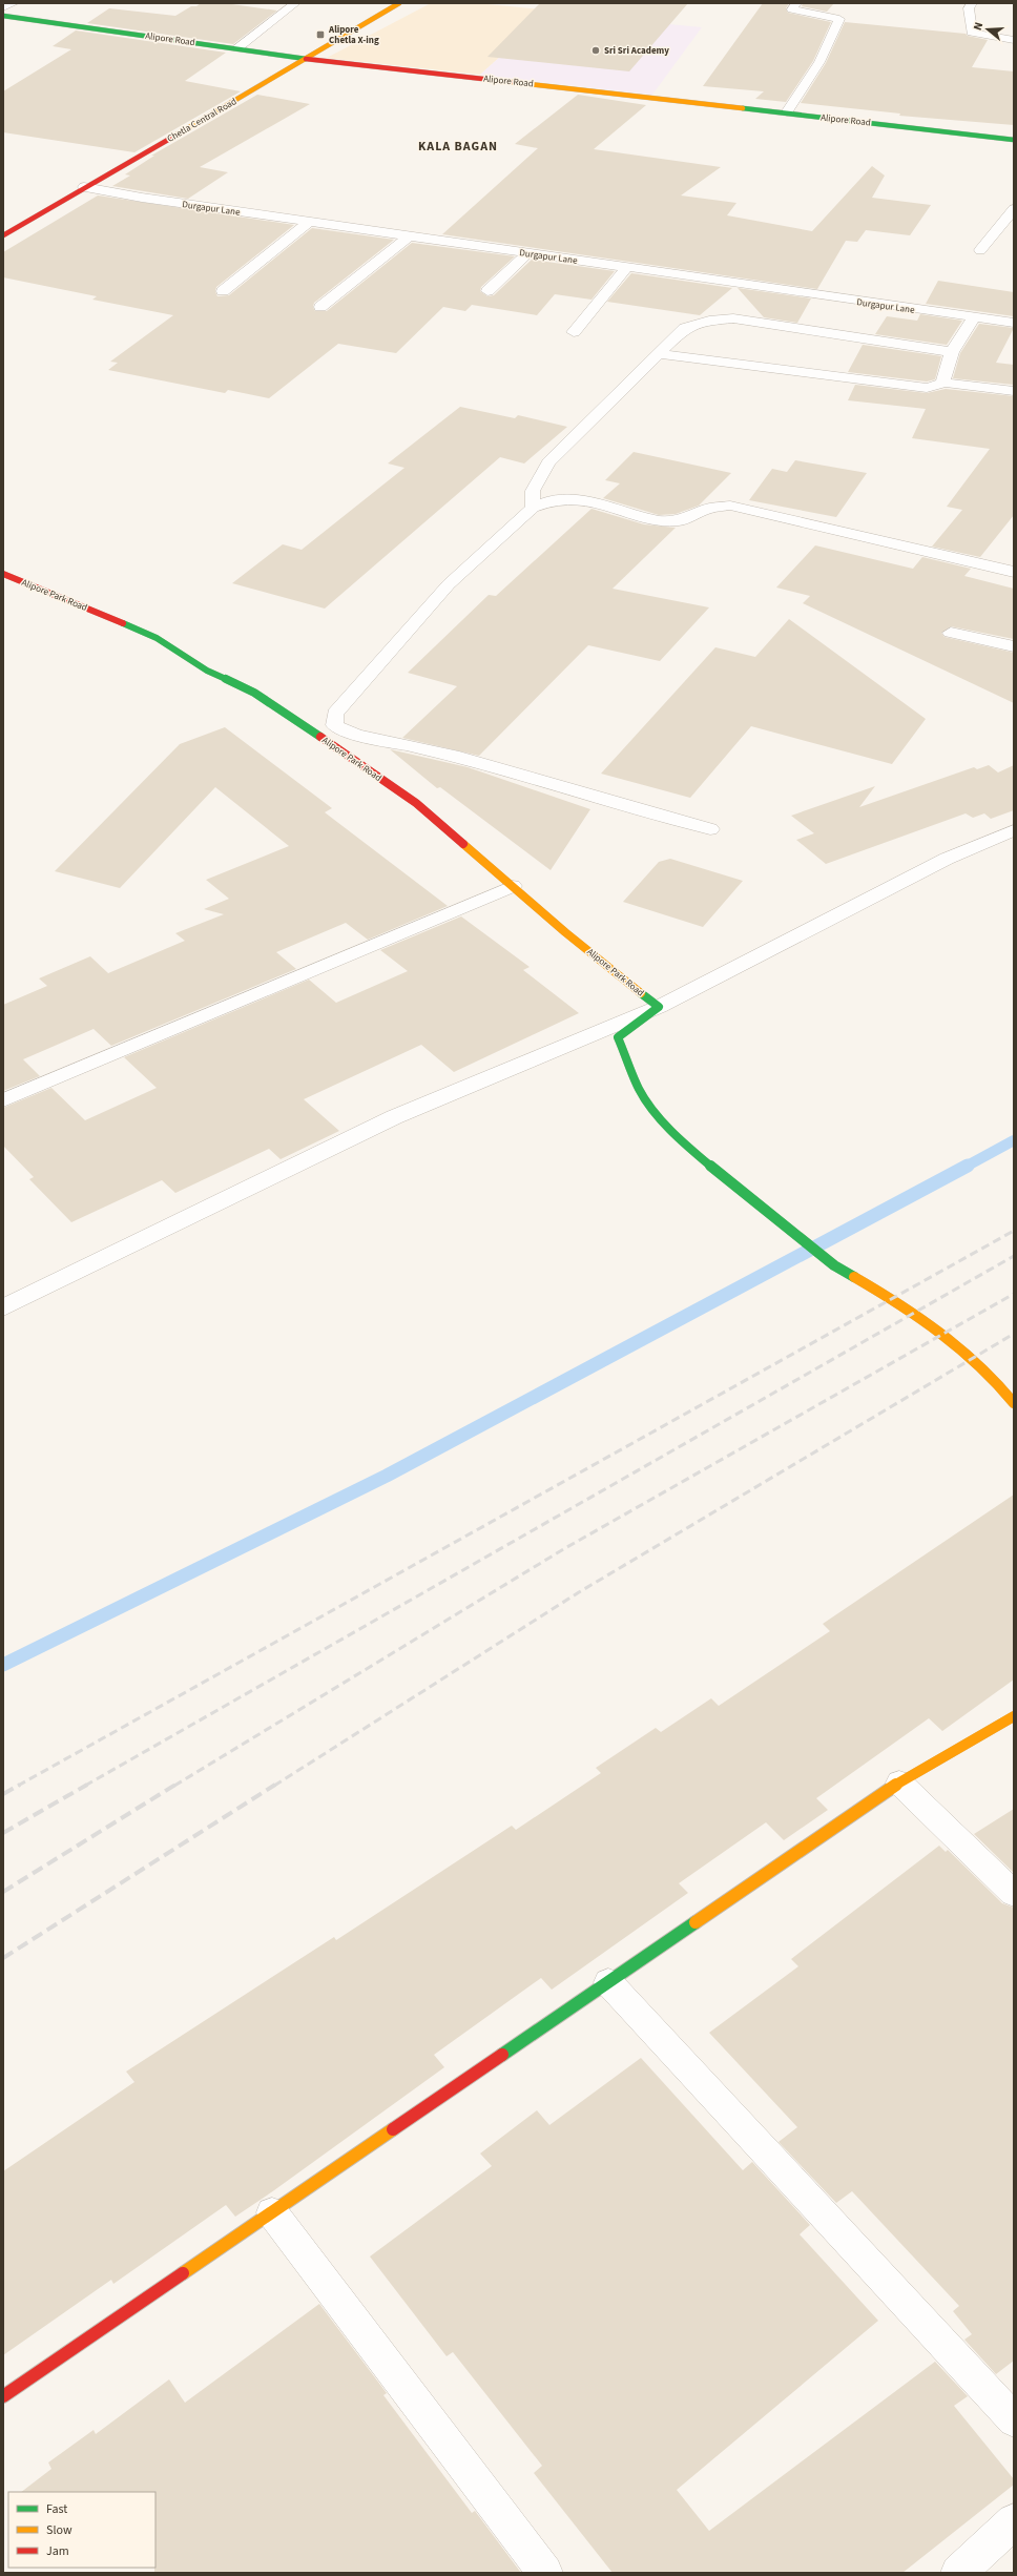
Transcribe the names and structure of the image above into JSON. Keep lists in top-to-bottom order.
{
  "streets": {
    "main road": ["Alipore Road", "Chetla Central Road", "Alipore Park Road"],
    "street": ["Durgapur Lane"]
  },
  "crossings": [
    ["Alipore Road", "Chetla Central Road"],
    ["Chetla Central Road", "Durgapur Lane"]
  ],
  "districts": ["KALA BAGAN"],
  "places": {
    "transit": ["Alipore Chetla X-ing"],
    "other": ["Sri Sri Academy"]
  },
  "legend": ["Fast", "Slow", "Jam"],
  "north": "left"
}
